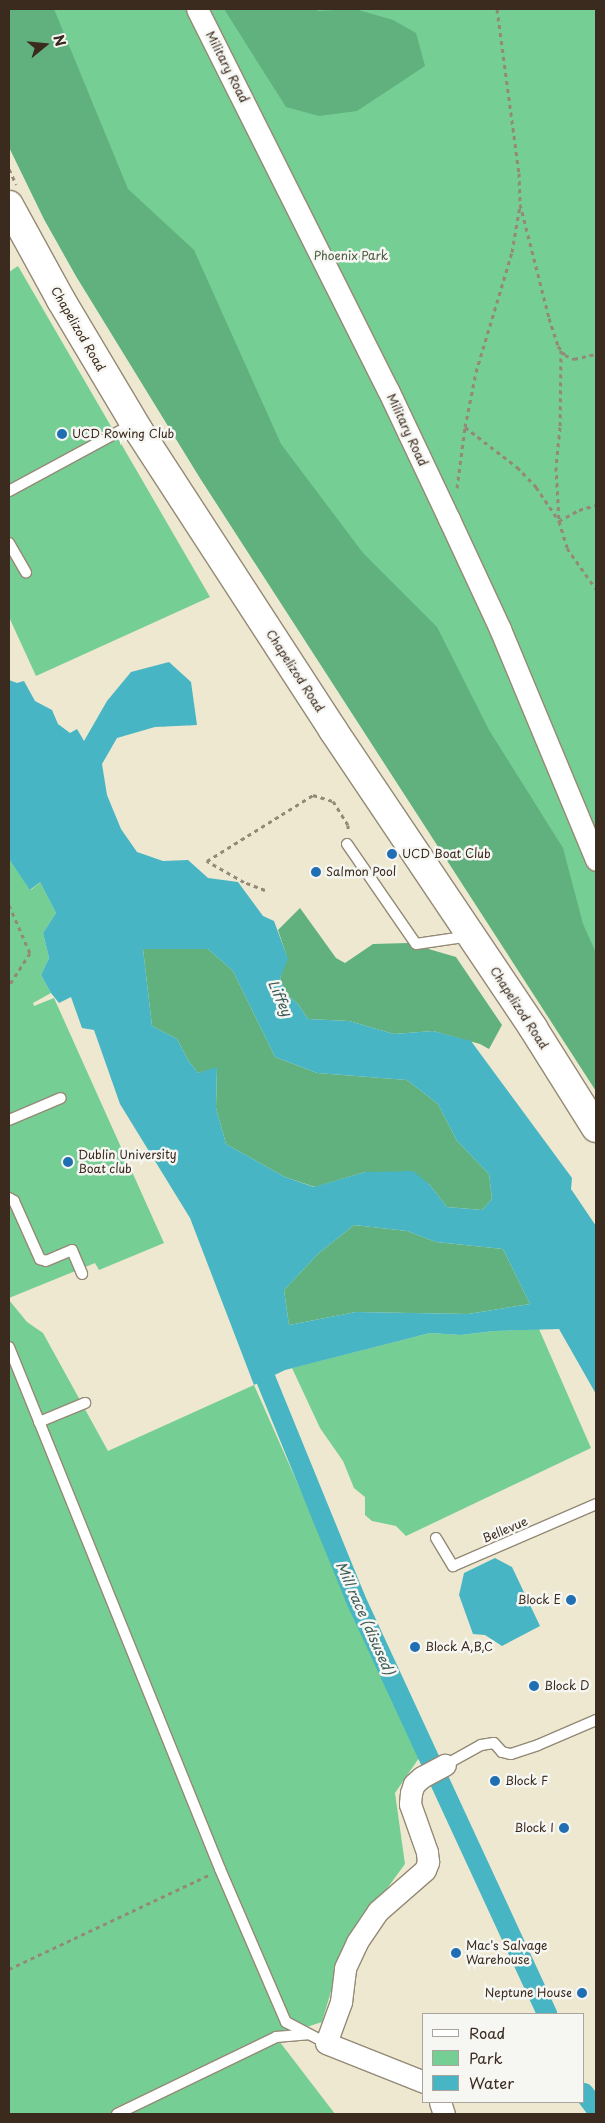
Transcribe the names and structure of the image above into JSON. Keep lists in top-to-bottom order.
{
  "streets": {
    "main road": ["Chapelizod Road"],
    "street": ["Military Road"],
    "lane": ["Bellevue"]
  },
  "water": ["Liffey", "Mill race (disused)"],
  "parks": ["Phoenix Park"],
  "places": [
    "UCD Rowing Club",
    "UCD Boat Club",
    "Salmon Pool",
    "Dublin University Boat club",
    "Block E",
    "Block A,B,C",
    "Block D",
    "Block F",
    "Block I",
    "Mac's Salvage Warehouse",
    "Neptune House"
  ],
  "legend": ["Road", "Park", "Water"],
  "north": "right"
}
